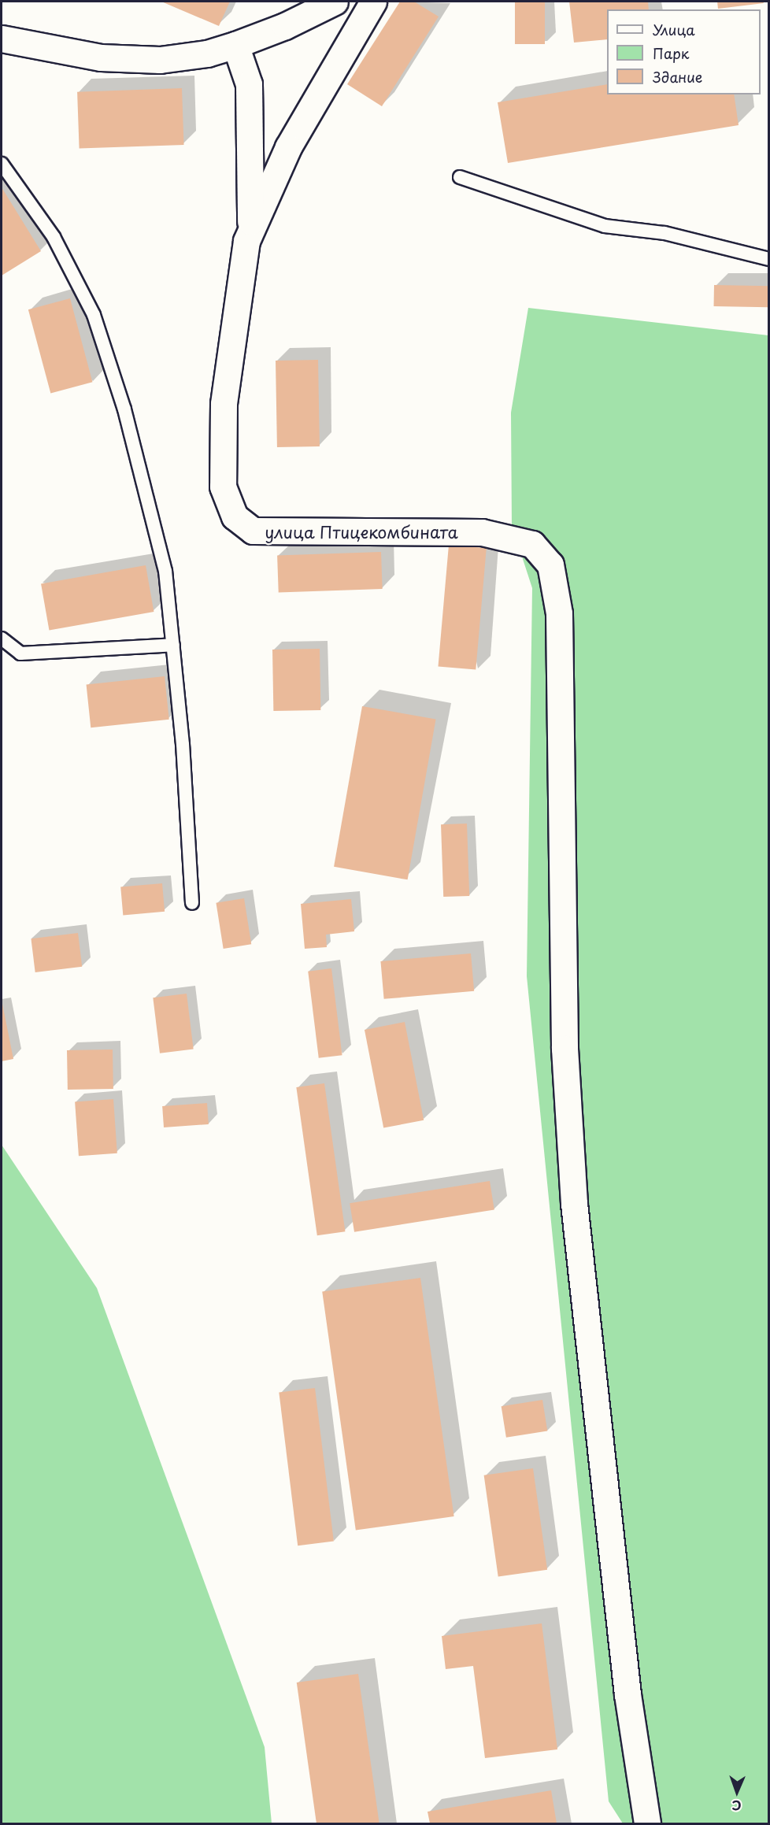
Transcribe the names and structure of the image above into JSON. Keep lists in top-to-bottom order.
{
  "streets": {
    "street": ["улица Птицекомбината"]
  },
  "legend": ["Улица", "Парк", "Здание"],
  "north": "bottom"
}
